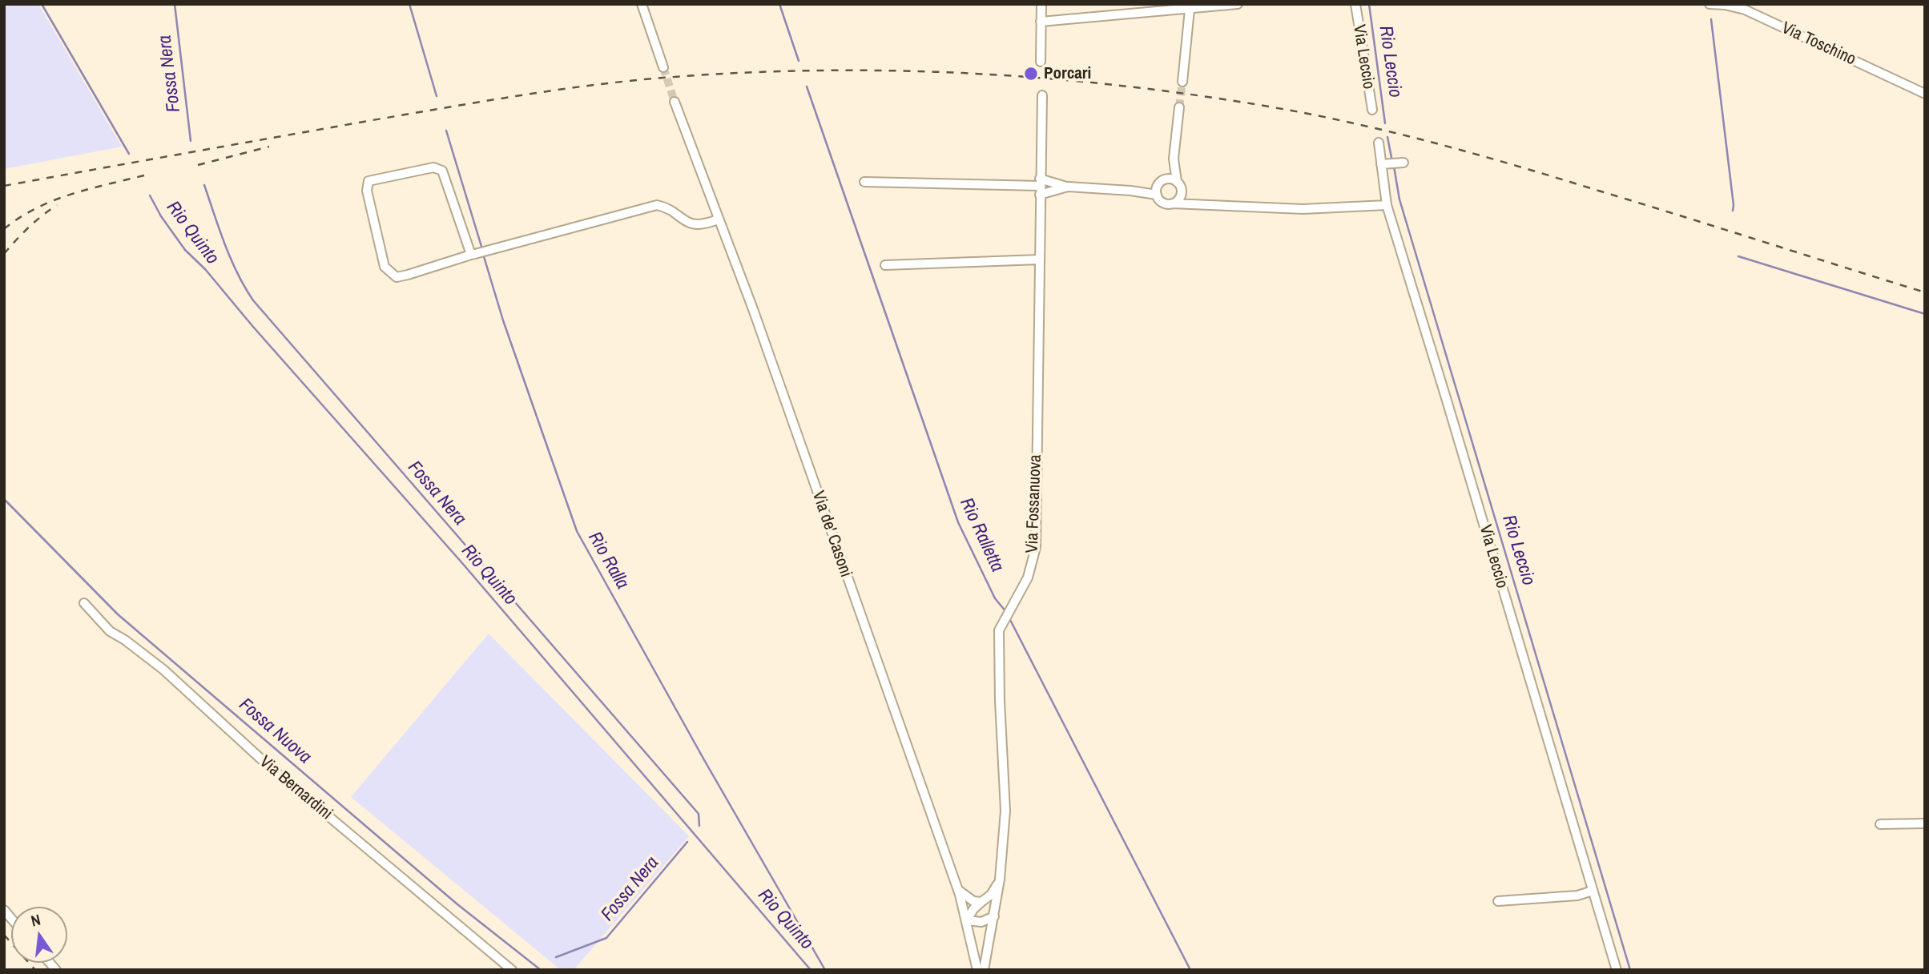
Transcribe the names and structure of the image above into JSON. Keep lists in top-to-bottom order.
{
  "streets": {
    "street": [
      "Via Toschino",
      "Via Leccio",
      "Via Fossanuova",
      "Via de' Casoni",
      "Via Bernardini"
    ]
  },
  "water": [
    "Rio Leccio",
    "Fossa Nera",
    "Rio Quinto",
    "Rio Ralletta",
    "Rio Ralla",
    "Fossa Nuova"
  ],
  "places": ["Porcari"],
  "north": "top"
}
